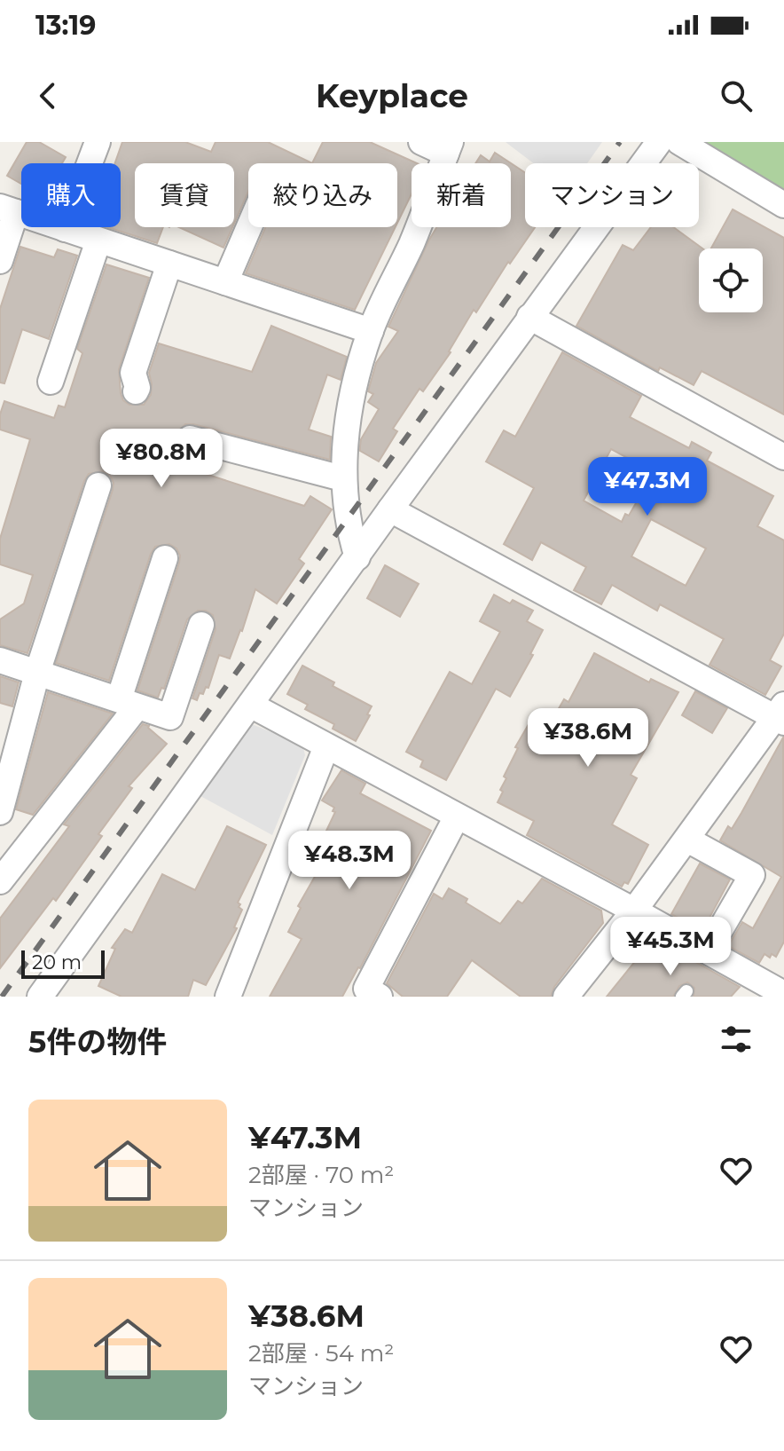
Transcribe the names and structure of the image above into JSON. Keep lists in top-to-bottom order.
{
  "scale_bar": "20 m",
  "page": {
    "status": "13:19",
    "header": "Keyplace",
    "chip": [
      "購入",
      "賃貸",
      "絞り込み",
      "新着",
      "マンション"
    ],
    "price": [
      "¥80.8M",
      "¥47.3M",
      "¥38.6M",
      "¥48.3M",
      "¥45.3M"
    ],
    "scale": "20 m",
    "heading": "5件の物件",
    "list": [
      {
        "name": "¥47.3M",
        "note": "2部屋 · 70 m² · マンション"
      },
      {
        "name": "¥38.6M",
        "note": "2部屋 · 54 m² · マンション"
      }
    ]
  }
}
